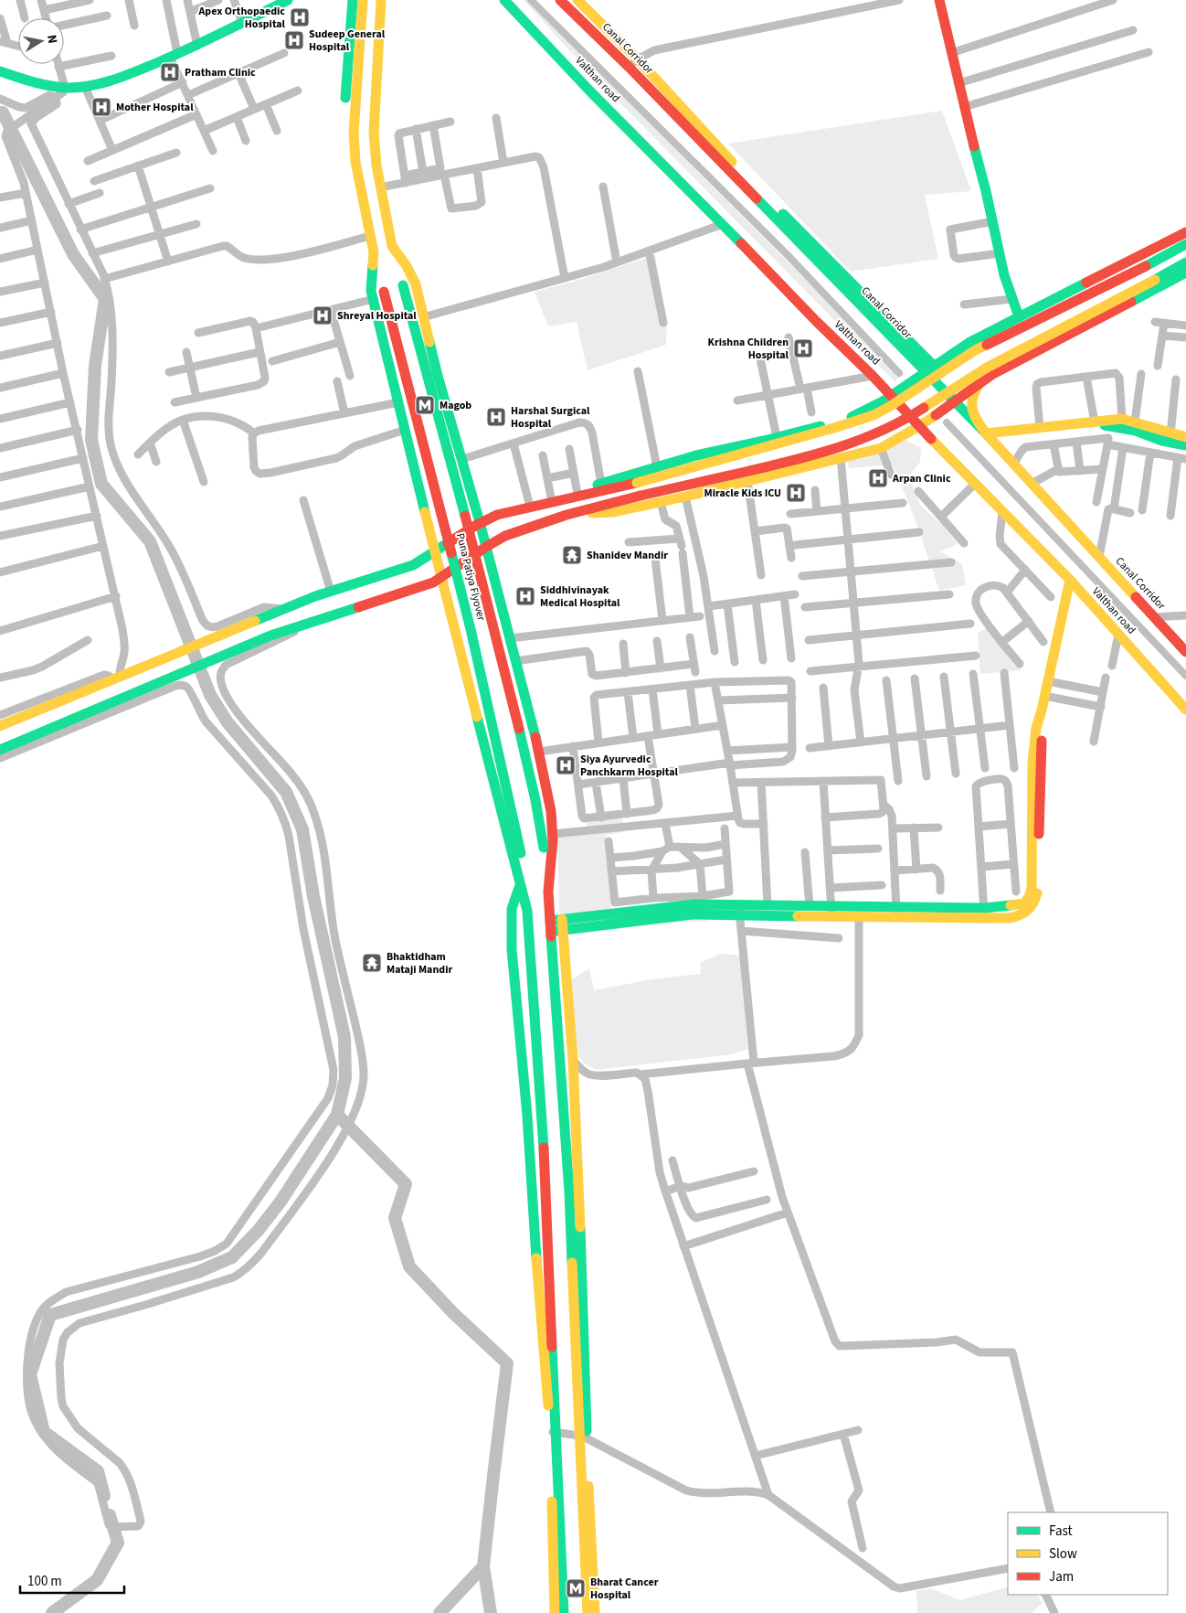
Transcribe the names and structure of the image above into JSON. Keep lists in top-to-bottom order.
{
  "streets": {
    "main road": ["Canal Corridor", "Valthan road", "Puna Patiya Flyover"]
  },
  "places": {
    "hospital": [
      "Apex Orthopaedic Hospital",
      "Sudeep General Hospital",
      "Pratham Clinic",
      "Mother Hospital",
      "Shreyal Hospital",
      "Krishna Children Hospital",
      "Harshal Surgical Hospital",
      "Arpan Clinic",
      "Miracle Kids ICU",
      "Siddhivinayak Medical Hospital",
      "Siya Ayurvedic Panchkarm Hospital"
    ],
    "metro station": ["Magob", "Bharat Cancer Hospital"],
    "temple": ["Shanidev Mandir", "Bhaktidham Mataji Mandir"]
  },
  "legend": ["Fast", "Slow", "Jam"],
  "scale_bar": "100 m",
  "north": "right"
}
